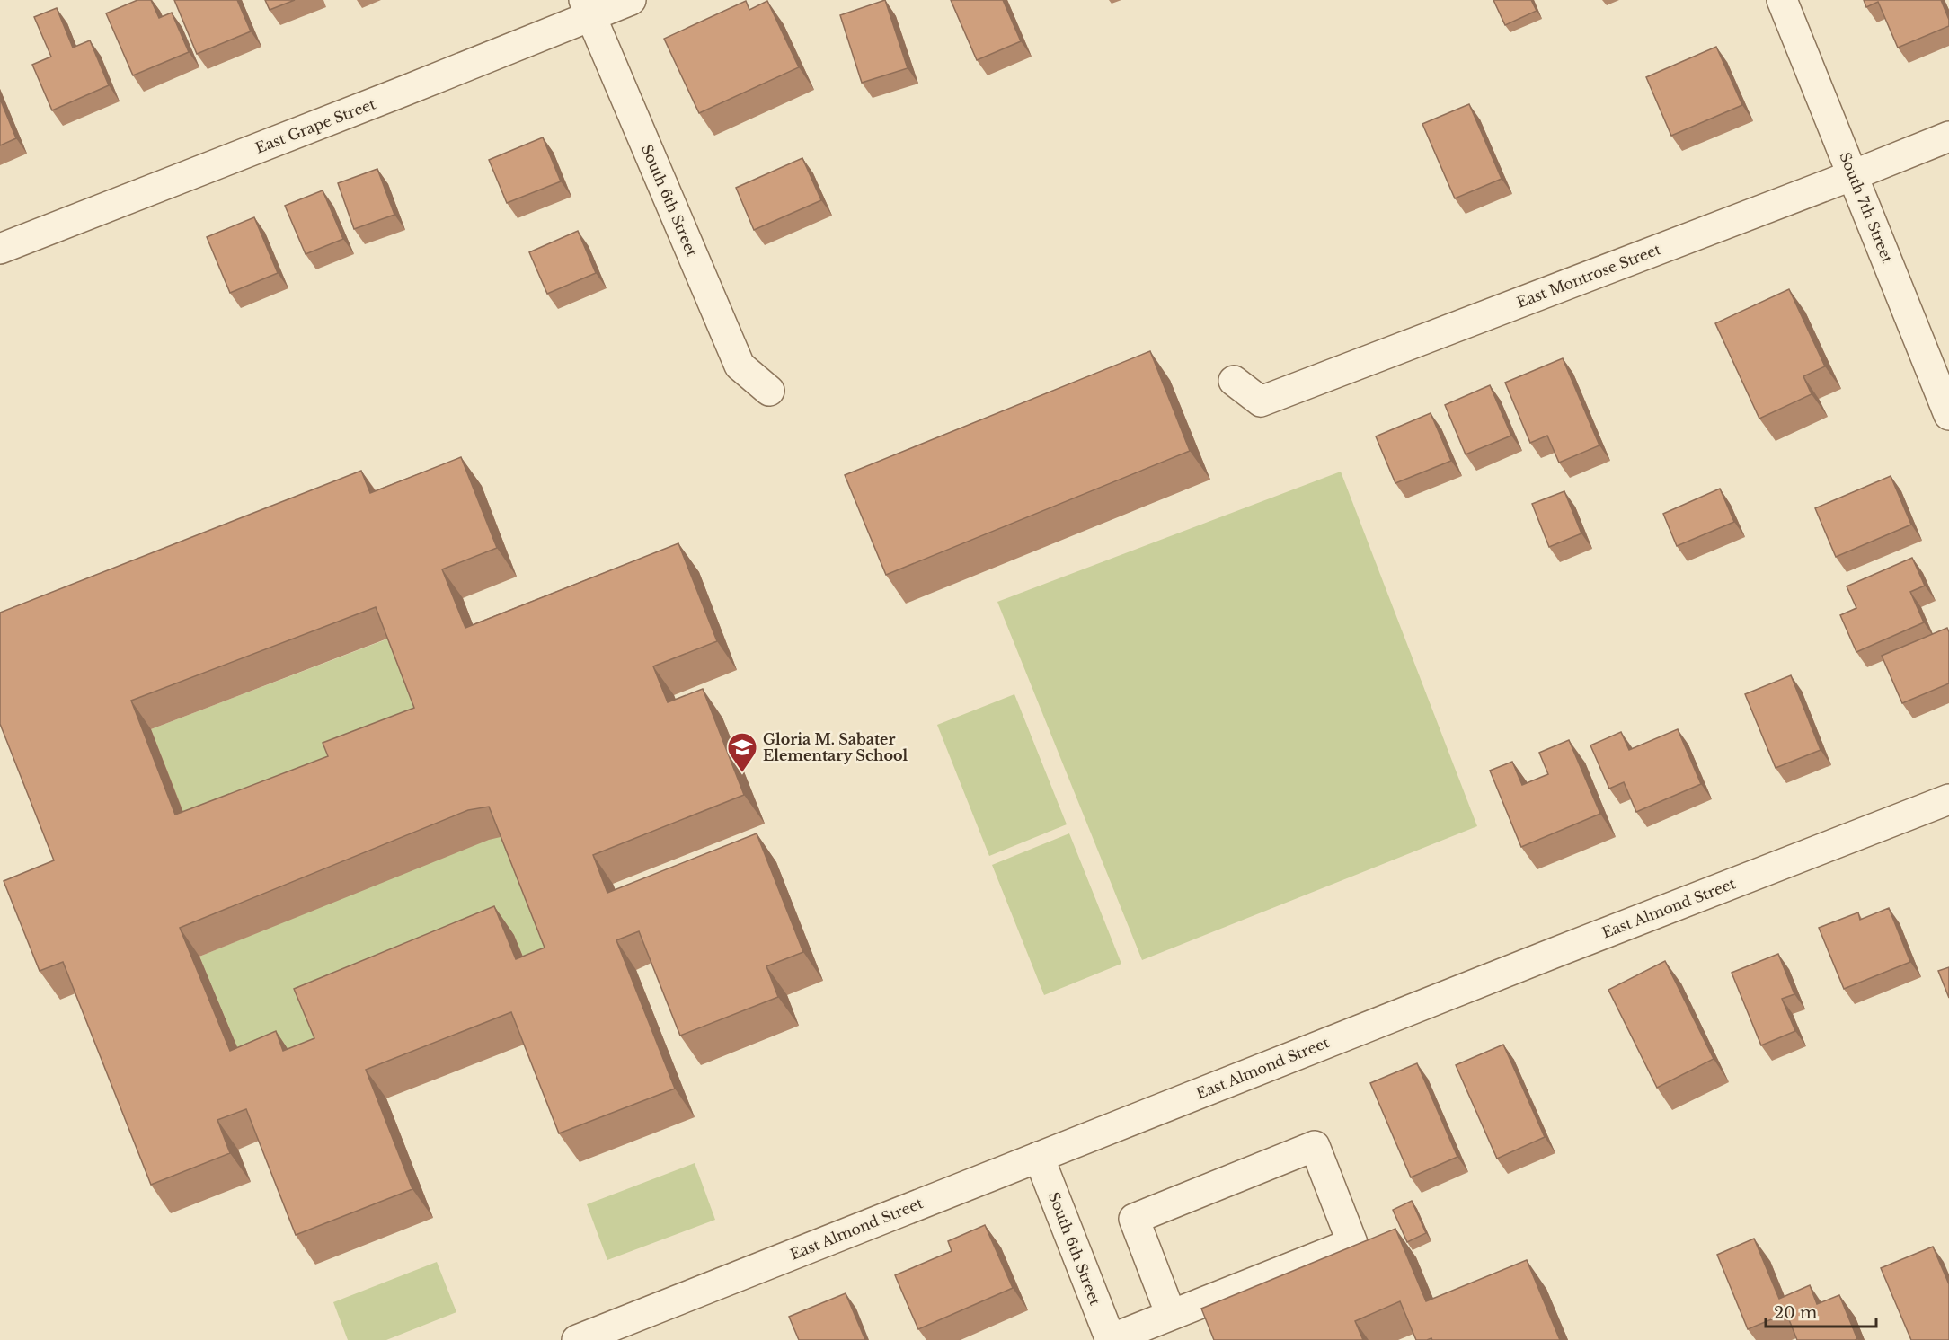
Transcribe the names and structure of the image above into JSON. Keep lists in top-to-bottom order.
{
  "streets": {
    "street": [
      "East Grape Street",
      "South 6th Street",
      "South 7th Street",
      "East Montrose Street",
      "East Almond Street"
    ]
  },
  "crossings": [
    ["East Grape Street", "South 6th Street"],
    ["South 6th Street", "East Almond Street"],
    ["South 7th Street", "East Montrose Street"]
  ],
  "places": {
    "school or university": ["Gloria M. Sabater Elementary School"]
  },
  "scale_bar": "20 m"
}
